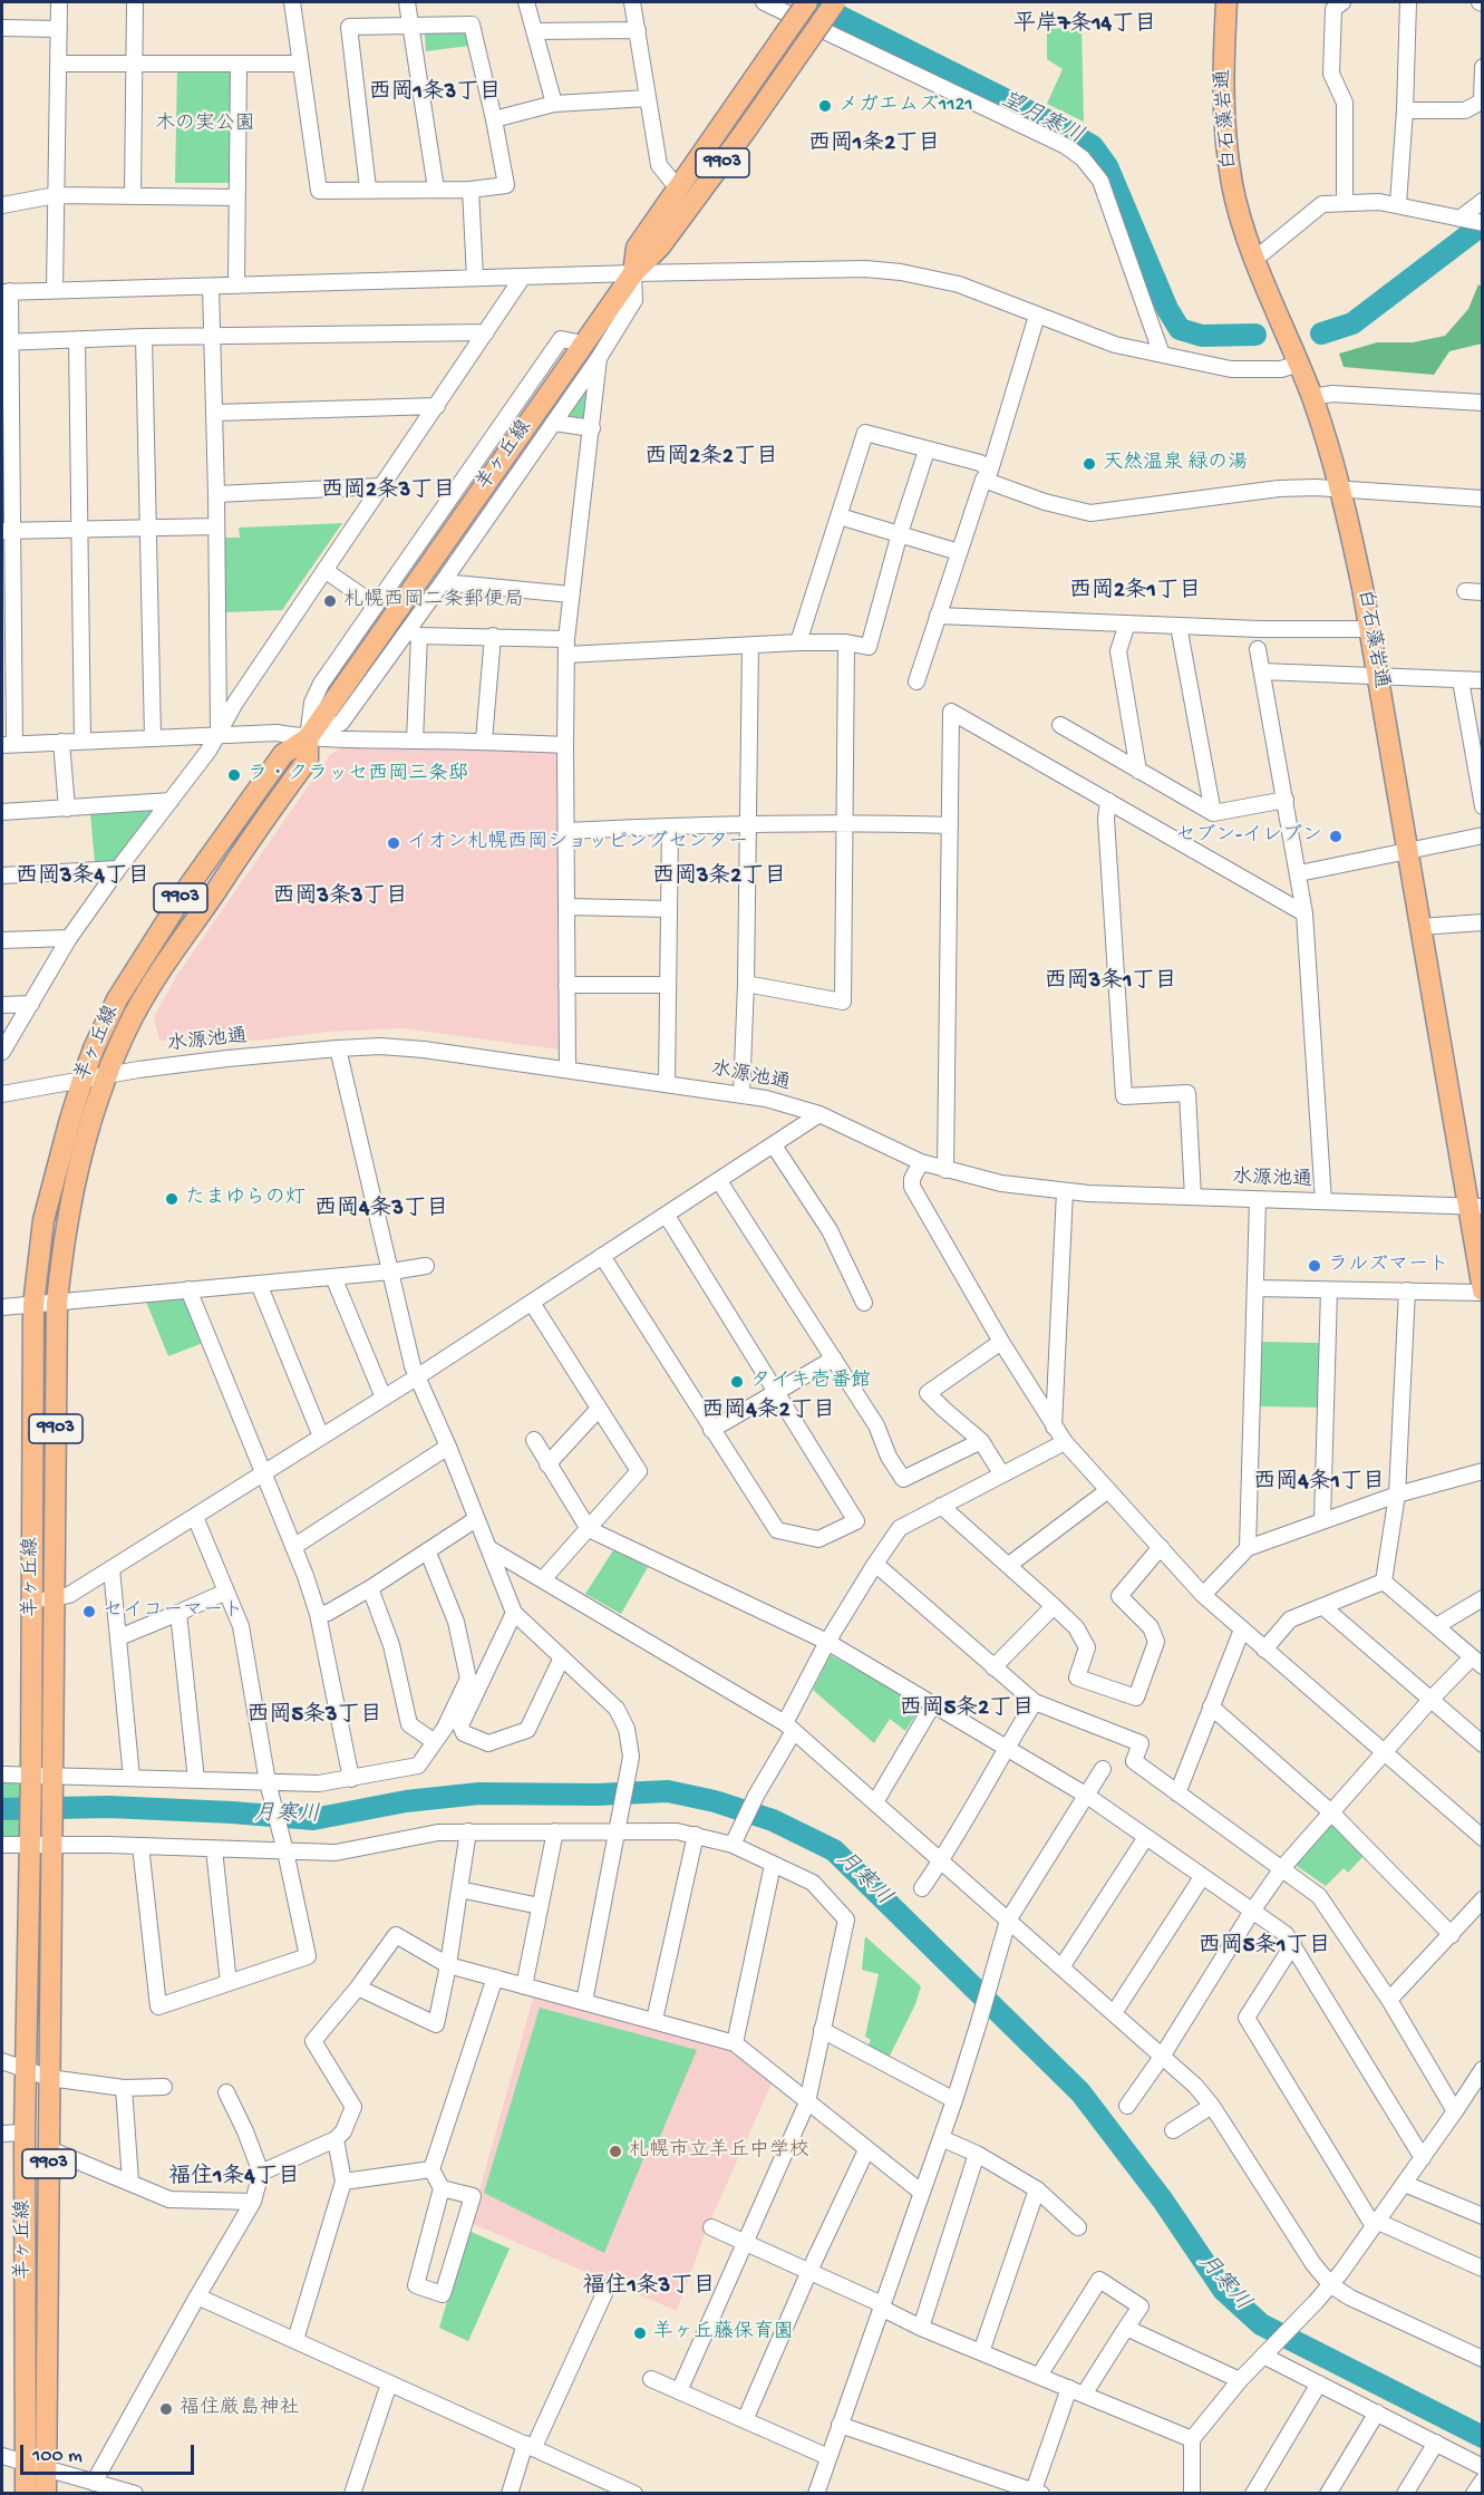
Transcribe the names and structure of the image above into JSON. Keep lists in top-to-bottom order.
{
  "streets": {
    "main road": ["白石藻岩通", "9903", "羊ヶ丘線"],
    "street": ["水源池通"]
  },
  "crossings": [
    ["白石藻岩通", "水源池通"],
    ["羊ヶ丘線", "水源池通"]
  ],
  "districts": [
    "平岸7条14丁目",
    "西岡1条3丁目",
    "西岡1条2丁目",
    "西岡2条2丁目",
    "西岡2条3丁目",
    "西岡2条1丁目",
    "西岡3条4丁目",
    "西岡3条2丁目",
    "西岡3条3丁目",
    "西岡3条1丁目",
    "西岡4条3丁目",
    "西岡4条2丁目",
    "西岡4条1丁目",
    "西岡5条2丁目",
    "西岡5条3丁目",
    "西岡5条1丁目",
    "福住1条4丁目",
    "福住1条3丁目"
  ],
  "water": ["望月寒川", "月寒川"],
  "parks": ["木の実公園"],
  "places": [
    "メガエムズ1121",
    "天然温泉 緑の湯",
    "札幌西岡二条郵便局",
    "ラ・クラッセ西岡三条邸",
    "セブン-イレブン",
    "イオン札幌西岡ショッピングセンター",
    "たまゆらの灯",
    "ラルズマート",
    "タイキ壱番館",
    "セイコーマート",
    "札幌市立羊丘中学校",
    "羊ヶ丘藤保育園",
    "福住厳島神社"
  ],
  "scale_bar": "100 m"
}
